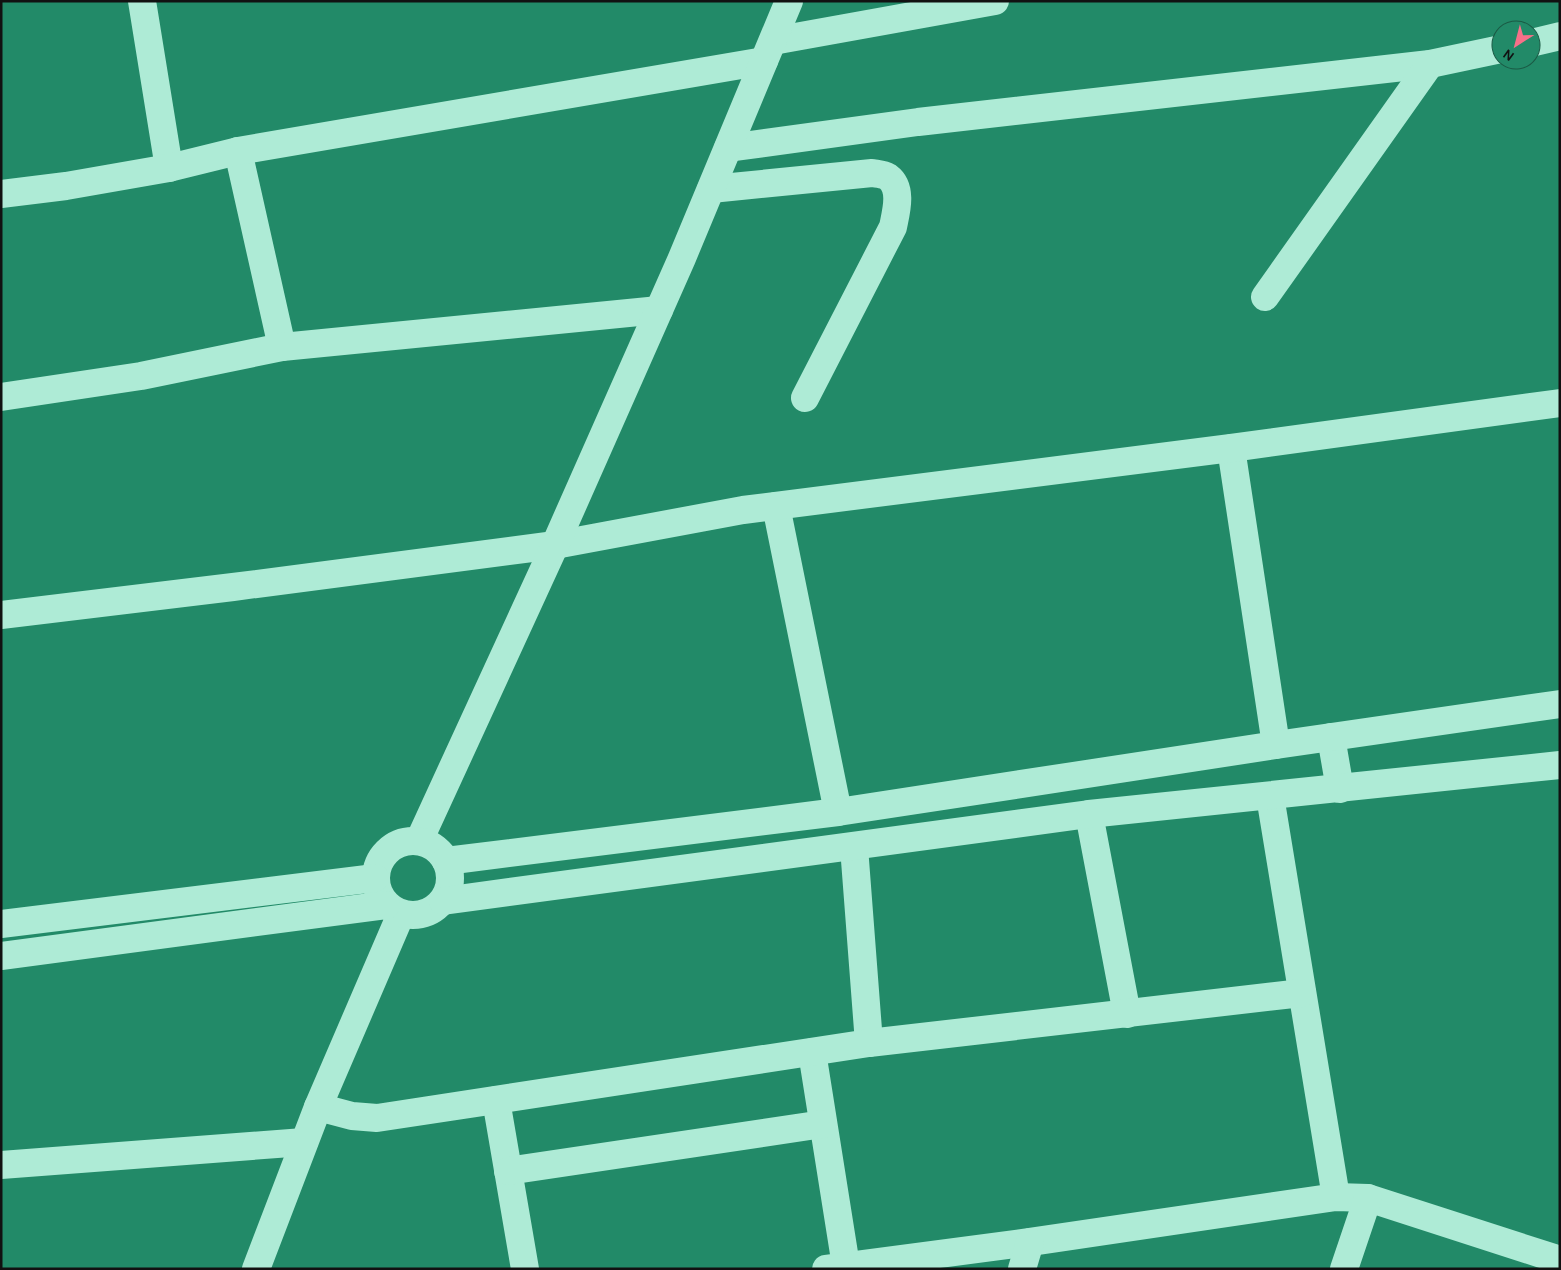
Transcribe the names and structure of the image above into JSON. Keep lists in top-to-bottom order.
{
  "north": "bottom left"
}
